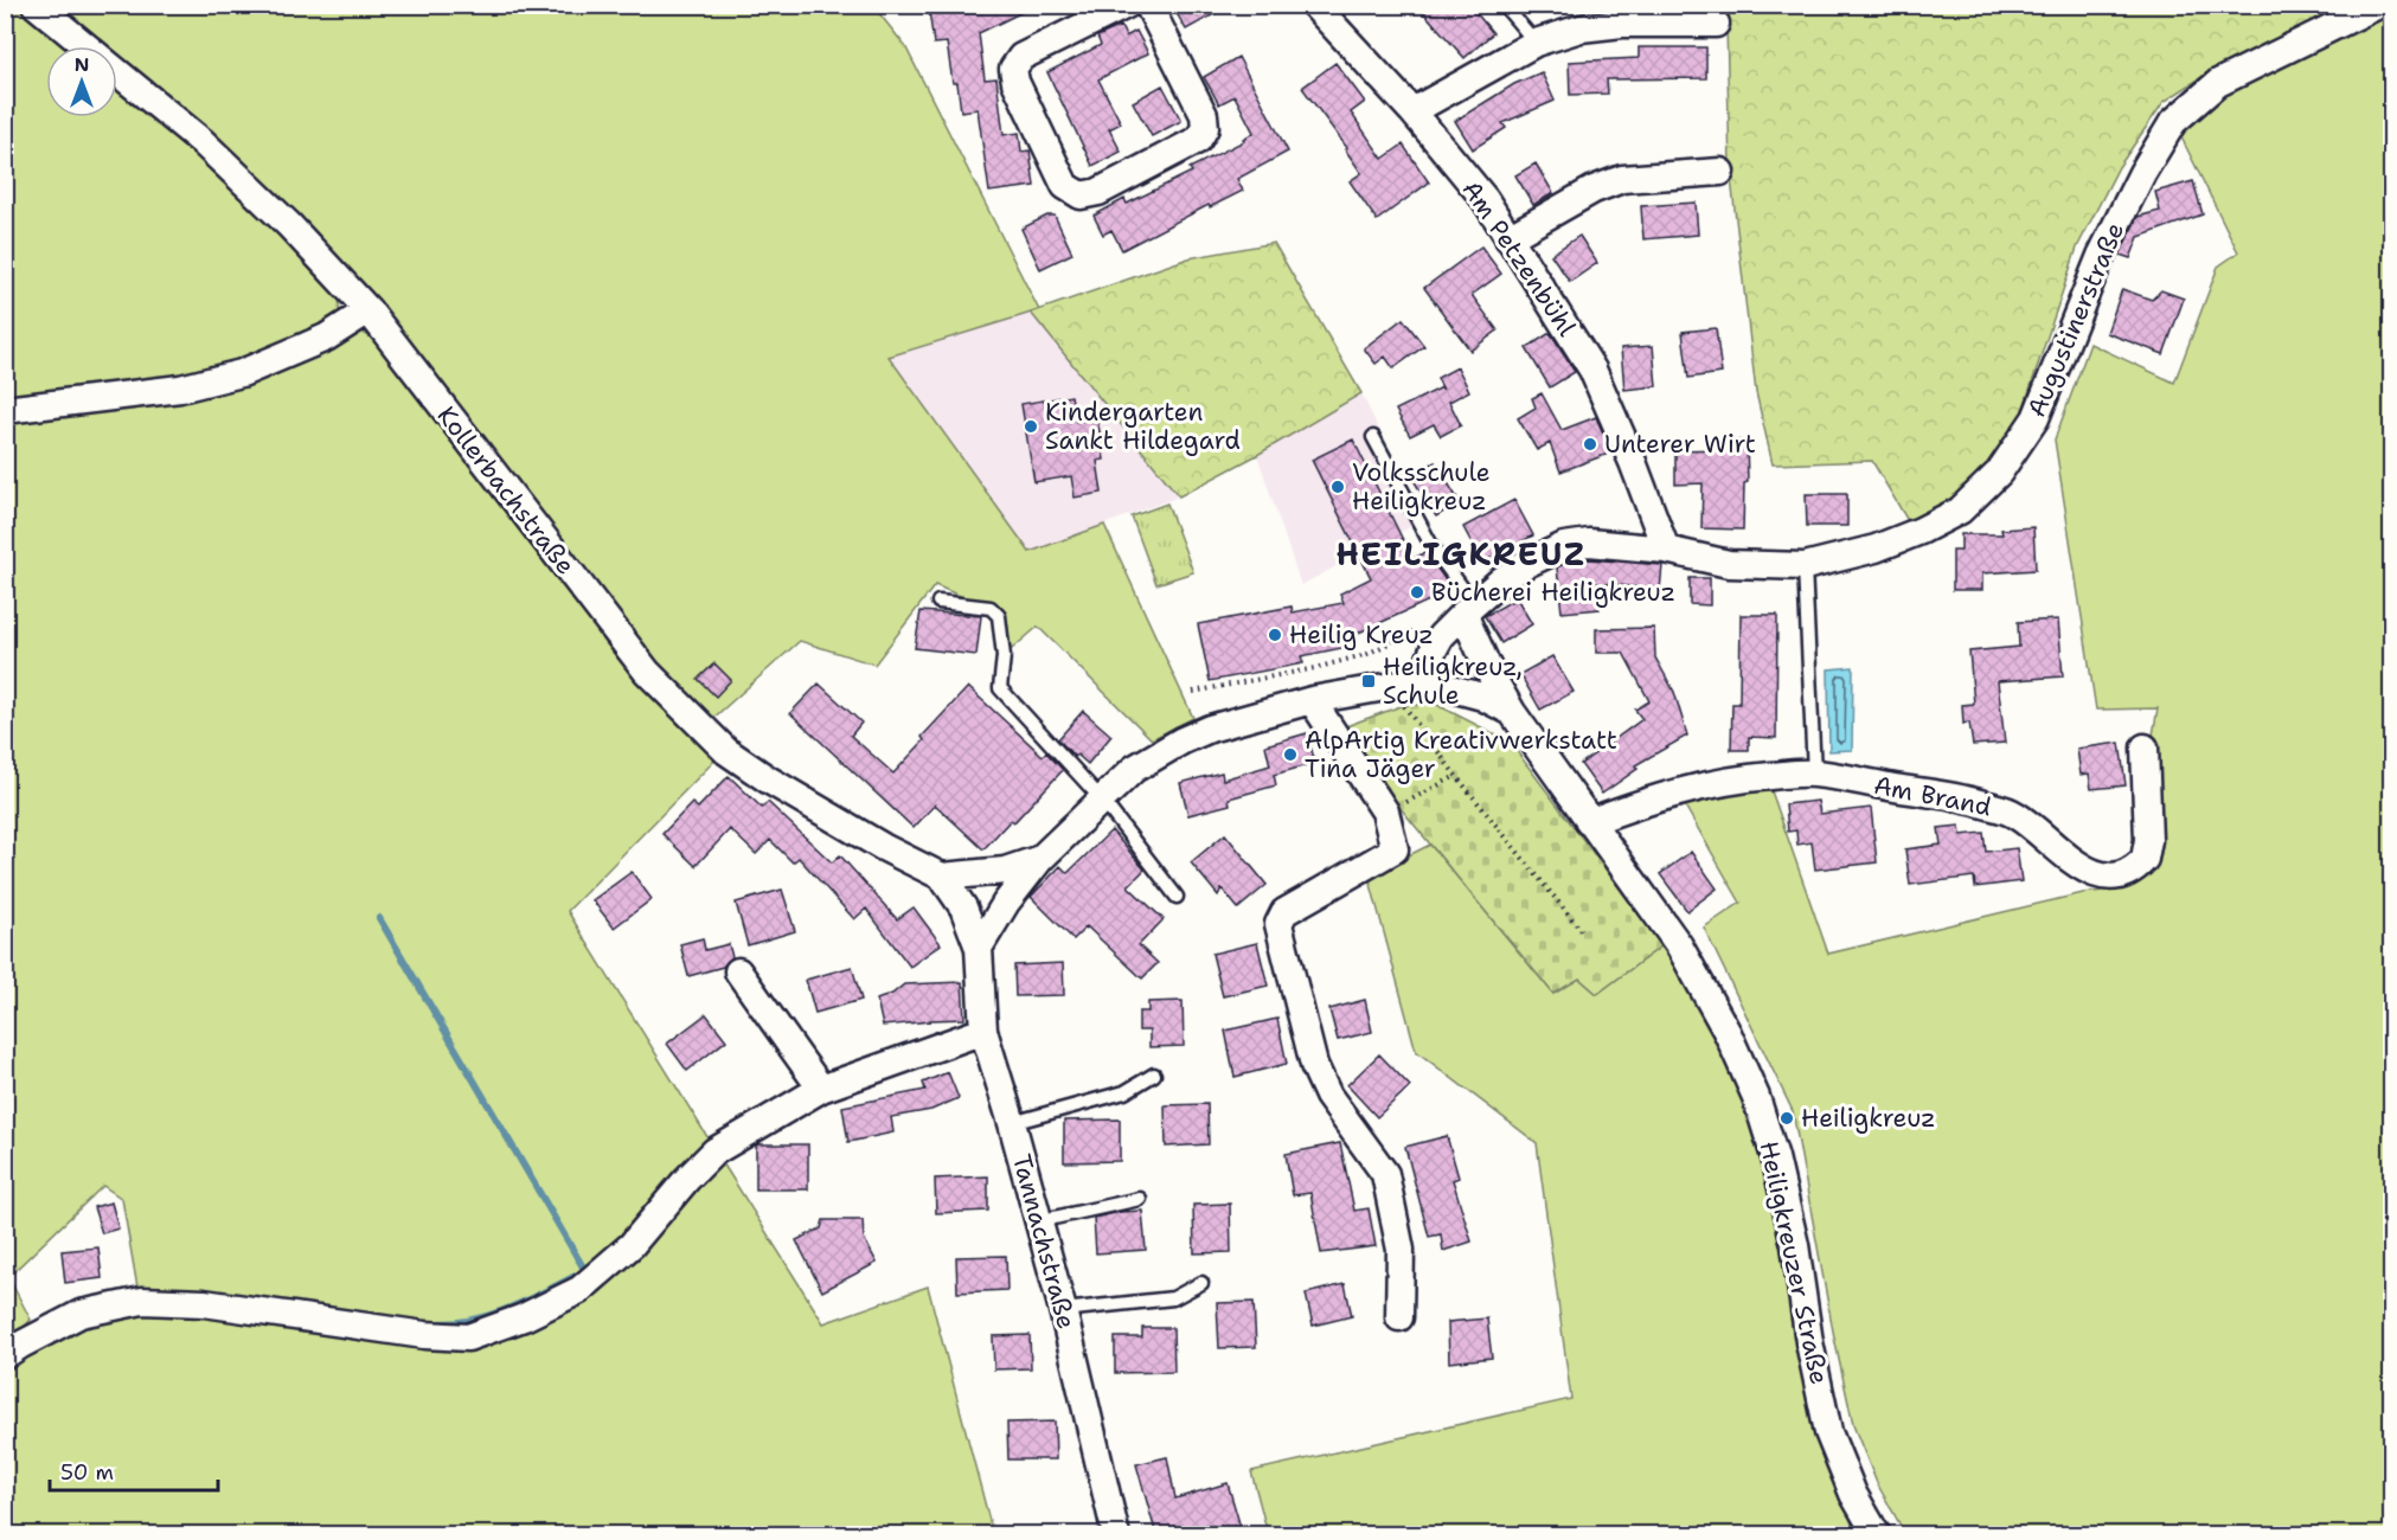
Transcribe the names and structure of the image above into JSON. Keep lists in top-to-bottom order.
{
  "streets": {
    "street": [
      "Am Petzenbühl",
      "Augustinerstraße",
      "Kollerbachstraße",
      "Am Brand",
      "Tannachstraße",
      "Heiligkreuzer Straße"
    ]
  },
  "crossings": [
    ["Am Petzenbühl", "Augustinerstraße"],
    ["Augustinerstraße", "Heiligkreuzer Straße"],
    ["Kollerbachstraße", "Tannachstraße"],
    ["Kollerbachstraße", "Heiligkreuzer Straße"],
    ["Am Brand", "Heiligkreuzer Straße"],
    ["Tannachstraße", "Heiligkreuzer Straße"]
  ],
  "districts": ["HEILIGKREUZ"],
  "places": {
    "other": [
      "Kindergarten Sankt Hildegard",
      "Unterer Wirt",
      "Volksschule Heiligkreuz",
      "Bücherei Heiligkreuz",
      "Heilig Kreuz",
      "AlpArtig Kreativwerkstatt Tina Jäger",
      "Heiligkreuz"
    ],
    "transit": ["Heiligkreuz, Schule"]
  },
  "scale_bar": "50 m",
  "north": "top"
}
